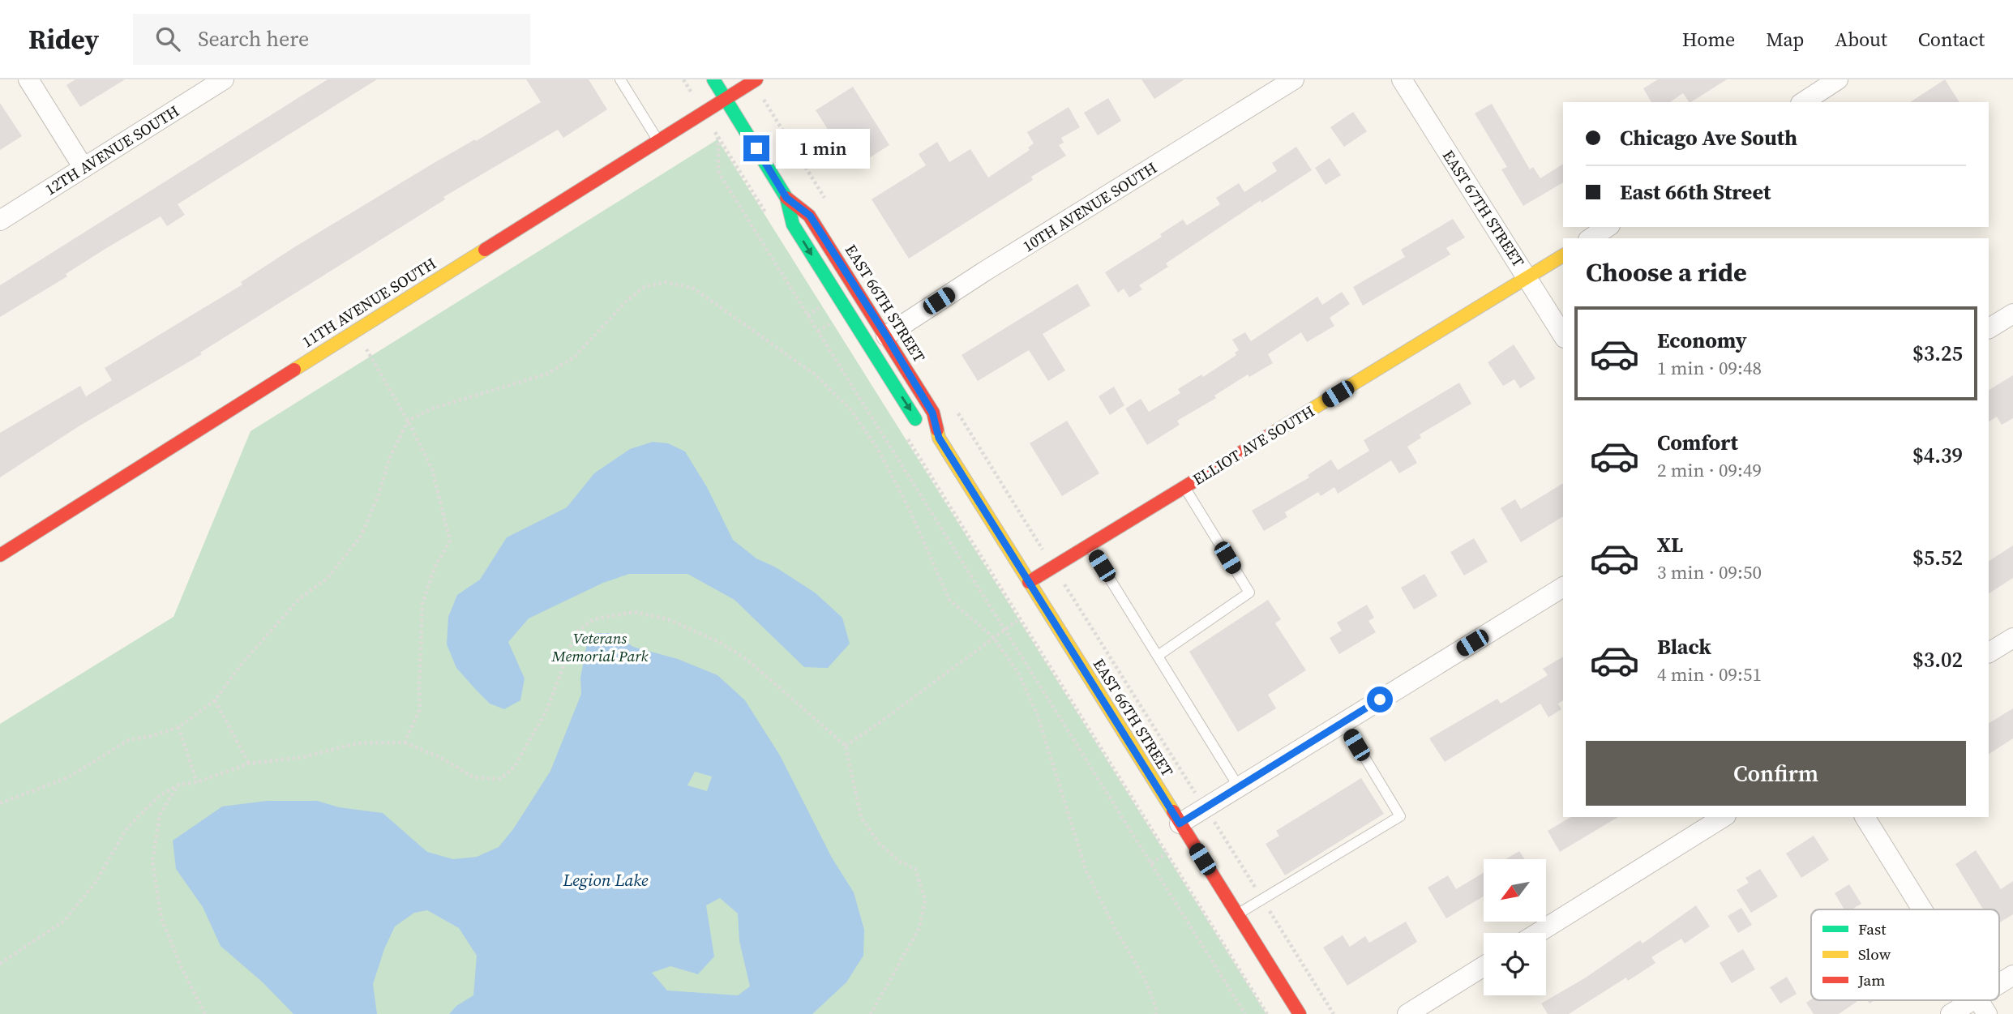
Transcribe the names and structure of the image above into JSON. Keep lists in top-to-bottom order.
{
  "streets": {
    "street": [
      "12TH AVENUE SOUTH",
      "10TH AVENUE SOUTH",
      "EAST 67TH STREET",
      "11TH AVENUE SOUTH",
      "EAST 66TH STREET",
      "ELLIOT AVE SOUTH"
    ]
  },
  "crossings": [
    ["10TH AVENUE SOUTH", "EAST 66TH STREET"],
    ["EAST 67TH STREET", "ELLIOT AVE SOUTH"],
    ["11TH AVENUE SOUTH", "EAST 66TH STREET"],
    ["EAST 66TH STREET", "ELLIOT AVE SOUTH"]
  ],
  "water": ["Legion Lake"],
  "parks": ["Veterans Memorial Park"],
  "legend": ["Fast", "Slow", "Jam"],
  "north": "bottom left",
  "page": {
    "header": "Ridey",
    "search": "Search here",
    "nav": [
      "Home",
      "Map",
      "About",
      "Contact"
    ],
    "banner": ["Chicago Ave South", "East 66th Street"],
    "bubble": "1 min",
    "heading": "Choose a ride",
    "list": [
      {
        "name": "Economy",
        "note": "1 min · 09:48",
        "value": "$3.25"
      },
      {
        "name": "Comfort",
        "note": "2 min · 09:49",
        "value": "$4.39"
      },
      {
        "name": "XL",
        "note": "3 min · 09:50",
        "value": "$5.52"
      },
      {
        "name": "Black",
        "note": "4 min · 09:51",
        "value": "$3.02"
      }
    ],
    "buttons": "Confirm"
  }
}
